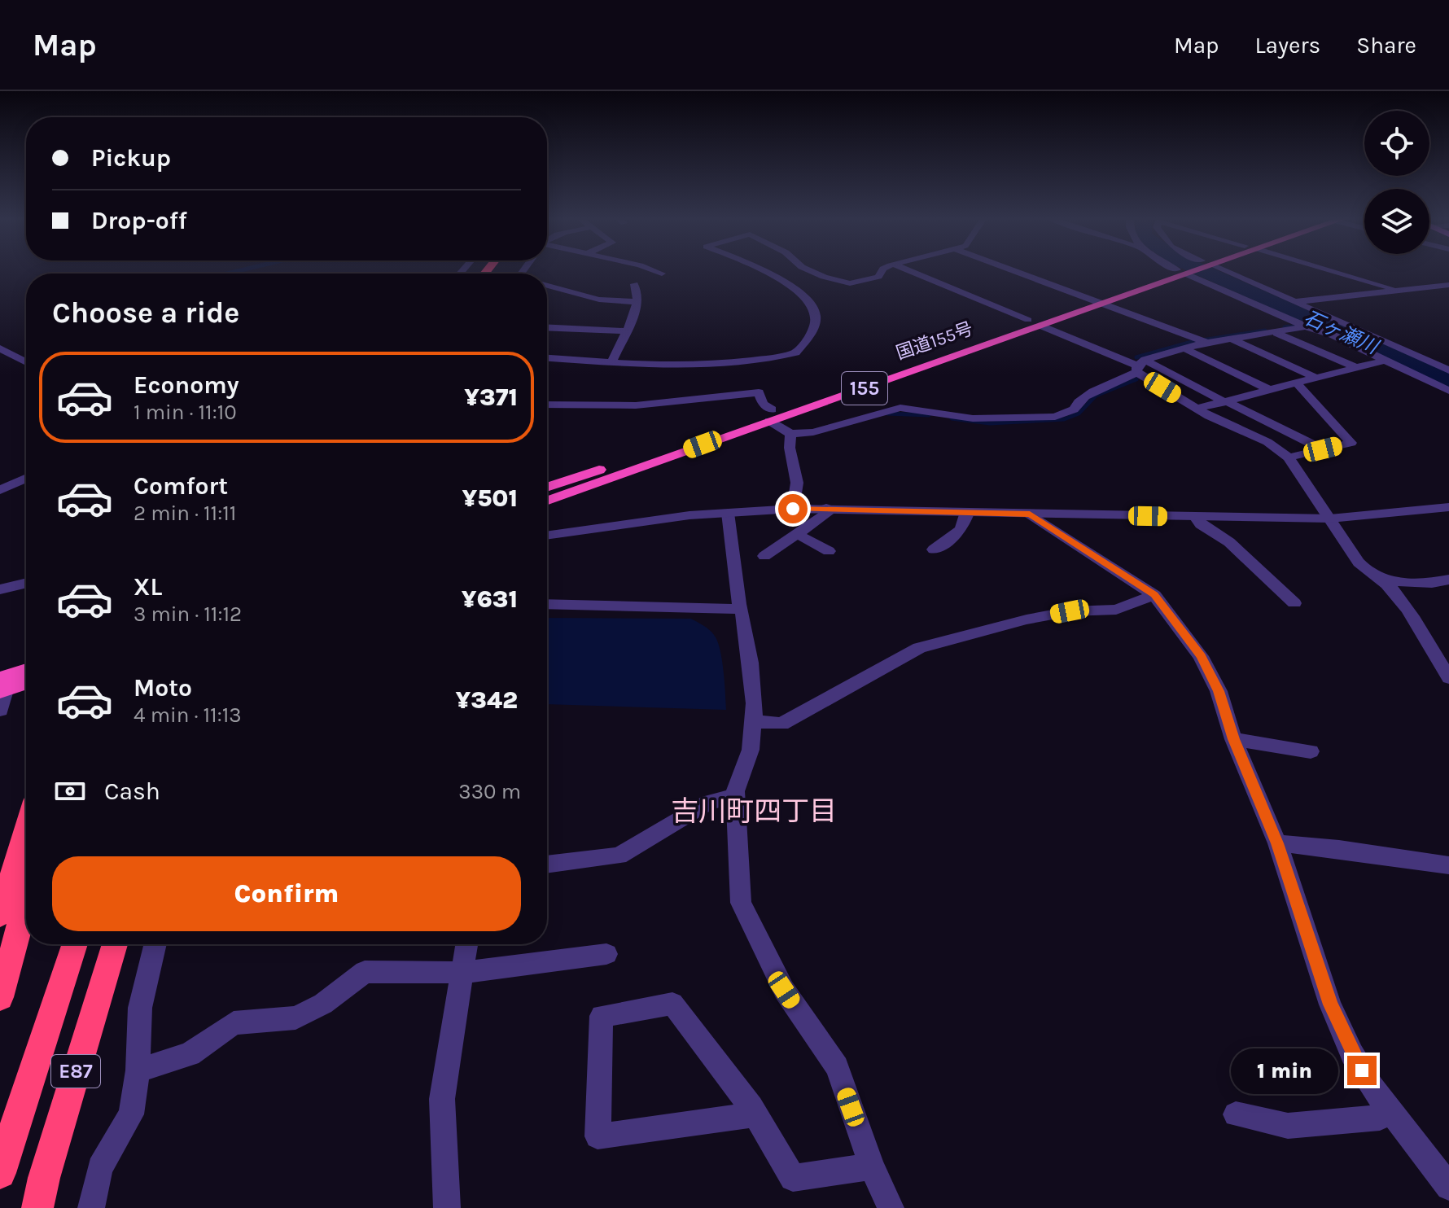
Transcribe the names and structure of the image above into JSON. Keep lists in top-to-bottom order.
{
  "streets": {
    "highway": ["国道155号", "155", "E87"]
  },
  "districts": ["吉川町四丁目"],
  "water": ["石ヶ瀬川"],
  "page": {
    "header": "Map",
    "nav": ["Map", "Layers", "Share"],
    "banner": ["Pickup", "Drop-off"],
    "heading": "Choose a ride",
    "list": [
      {
        "name": "Economy",
        "note": "1 min · 11:10",
        "value": "¥371"
      },
      {
        "name": "Comfort",
        "note": "2 min · 11:11",
        "value": "¥501"
      },
      {
        "name": "XL",
        "note": "3 min · 11:12",
        "value": "¥631"
      },
      {
        "name": "Moto",
        "note": "4 min · 11:13",
        "value": "¥342"
      }
    ],
    "pay": ["Cash", "330 m"],
    "buttons": "Confirm",
    "bubble": "1 min"
  }
}
